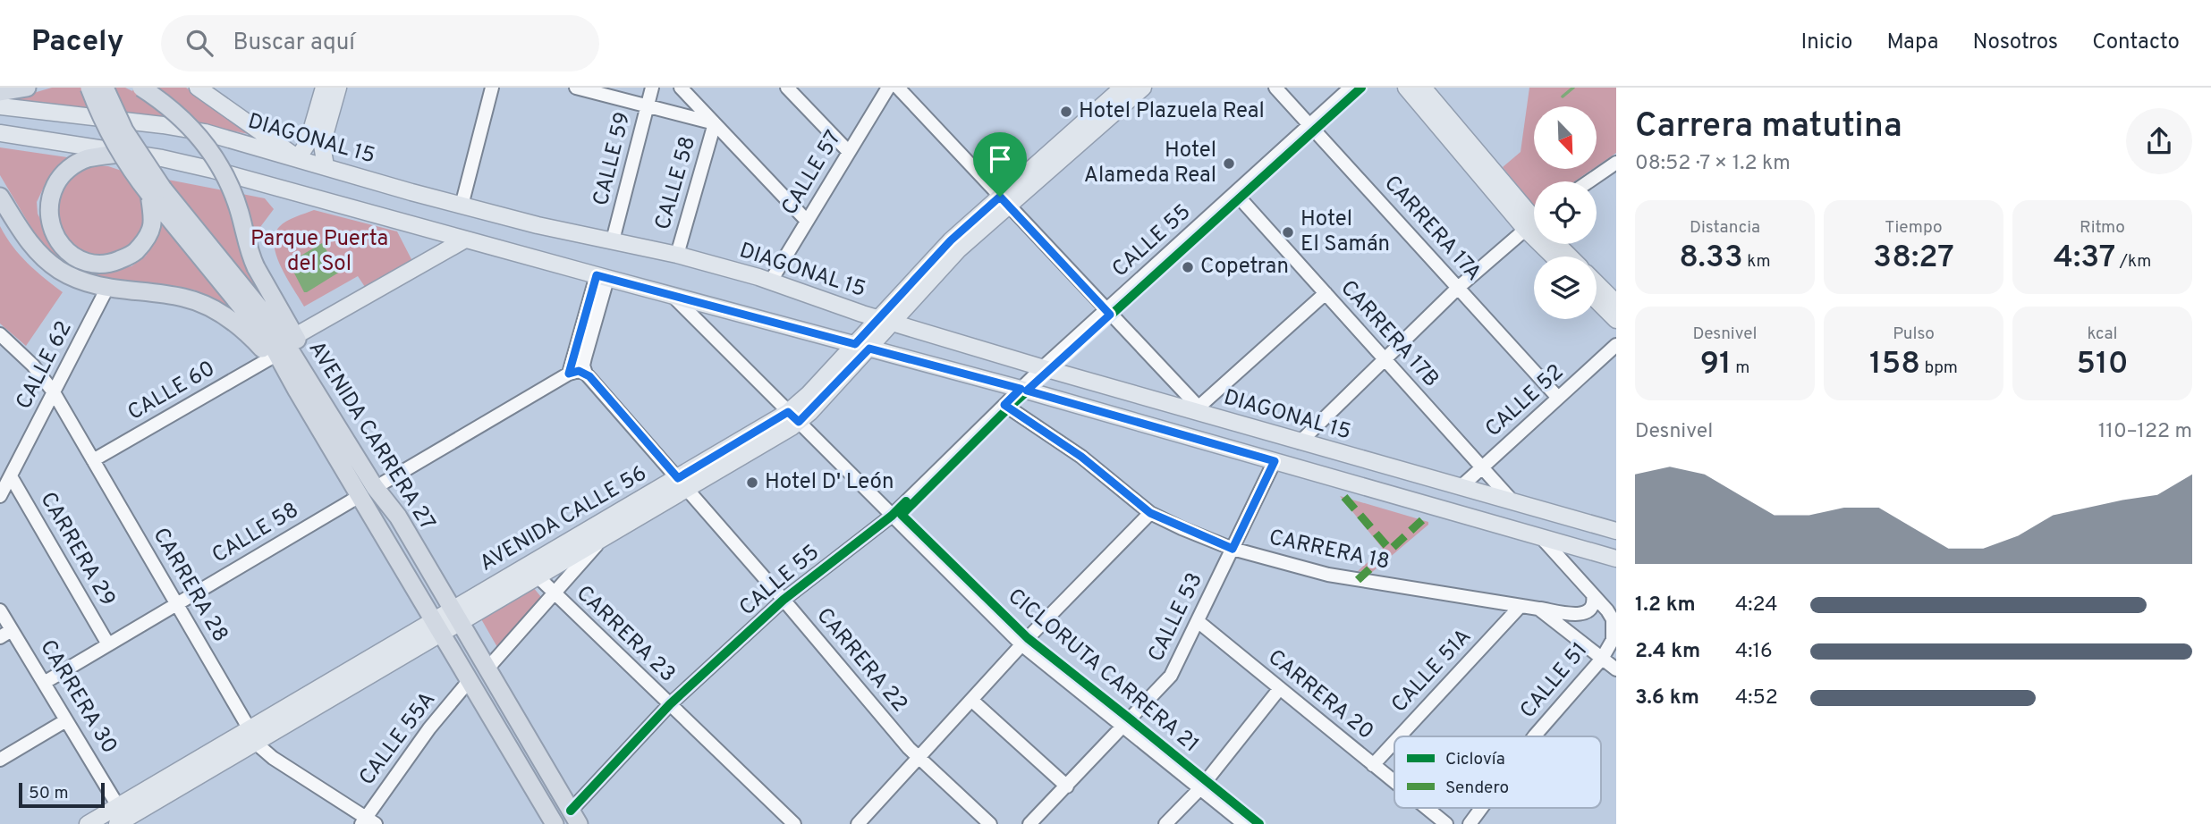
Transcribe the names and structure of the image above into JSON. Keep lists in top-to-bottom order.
{
  "streets": {
    "highway": ["AVENIDA CARRERA 27"],
    "main road": ["DIAGONAL 15", "AVENIDA CALLE 56"],
    "street": [
      "CALLE 59",
      "CALLE 57",
      "CALLE 58",
      "CARRERA 17A",
      "CALLE 55",
      "CARRERA 17B",
      "CALLE 62",
      "CALLE 60",
      "CALLE 52",
      "CARRERA 29",
      "CARRERA 18",
      "CARRERA 28",
      "CALLE 53",
      "CARRERA 23",
      "CARRERA 22",
      "CALLE 51A",
      "CALLE 51",
      "CARRERA 20",
      "CARRERA 30",
      "CALLE 55A"
    ],
    "cycle path": ["CICLORUTA CARRERA 21"]
  },
  "crossings": [
    ["DIAGONAL 15", "CALLE 59"],
    ["DIAGONAL 15", "CALLE 57"],
    ["DIAGONAL 15", "CALLE 58"],
    ["DIAGONAL 15", "CALLE 55"],
    ["DIAGONAL 15", "CARRERA 17B"],
    ["DIAGONAL 15", "CALLE 52"],
    ["DIAGONAL 15", "AVENIDA CALLE 56"],
    ["CALLE 58", "AVENIDA CARRERA 27"],
    ["CALLE 58", "CARRERA 29"],
    ["CALLE 58", "CARRERA 28"],
    ["CALLE 58", "CARRERA 30"],
    ["CARRERA 17A", "CALLE 55"],
    ["CARRERA 17A", "CALLE 52"],
    ["CALLE 55", "CARRERA 17B"],
    ["CALLE 55", "AVENIDA CARRERA 27"],
    ["CALLE 55", "CARRERA 18"],
    ["CALLE 55", "CARRERA 23"],
    ["CALLE 55", "CARRERA 22"],
    ["CARRERA 17B", "CALLE 52"],
    ["CALLE 62", "CARRERA 29"],
    ["CALLE 62", "CARRERA 28"],
    ["CALLE 60", "CARRERA 28"],
    ["AVENIDA CARRERA 27", "AVENIDA CALLE 56"],
    ["AVENIDA CARRERA 27", "CALLE 55A"],
    ["AVENIDA CALLE 56", "CARRERA 28"],
    ["AVENIDA CALLE 56", "CARRERA 23"],
    ["AVENIDA CALLE 56", "CARRERA 22"],
    ["AVENIDA CALLE 56", "CARRERA 30"],
    ["CARRERA 18", "CALLE 53"],
    ["CARRERA 18", "CALLE 51A"],
    ["CARRERA 18", "CALLE 51"],
    ["CARRERA 28", "CALLE 55A"],
    ["CALLE 53", "CARRERA 20"],
    ["CALLE 51A", "CARRERA 20"]
  ],
  "parks": ["Parque Puerta del Sol"],
  "places": [
    "Hotel Plazuela Real",
    "Hotel Alameda Real",
    "Hotel El Samán",
    "Copetran",
    "Hotel D' León"
  ],
  "legend": ["Ciclovía", "Sendero"],
  "scale_bar": "50 m",
  "north": "bottom right",
  "page": {
    "header": "Pacely",
    "search": "Buscar aquí",
    "nav": [
      "Inicio",
      "Mapa",
      "Nosotros",
      "Contacto"
    ],
    "heading": ["Carrera matutina", "08:52 · 7 × 1.2 km"],
    "stats": [
      ["Distancia", "8.33 km"],
      ["Tiempo", "38:27"],
      ["Ritmo", "4:37 /km"],
      ["Desnivel", "91 m"],
      ["Pulso", "158 bpm"],
      ["kcal", "510"]
    ],
    "chart": ["Desnivel", "110–122 m"],
    "list": [
      {
        "name": "1.2 km",
        "note": "4:24"
      },
      {
        "name": "2.4 km",
        "note": "4:16"
      },
      {
        "name": "3.6 km",
        "note": "4:52"
      }
    ],
    "scale": "50 m"
  }
}
